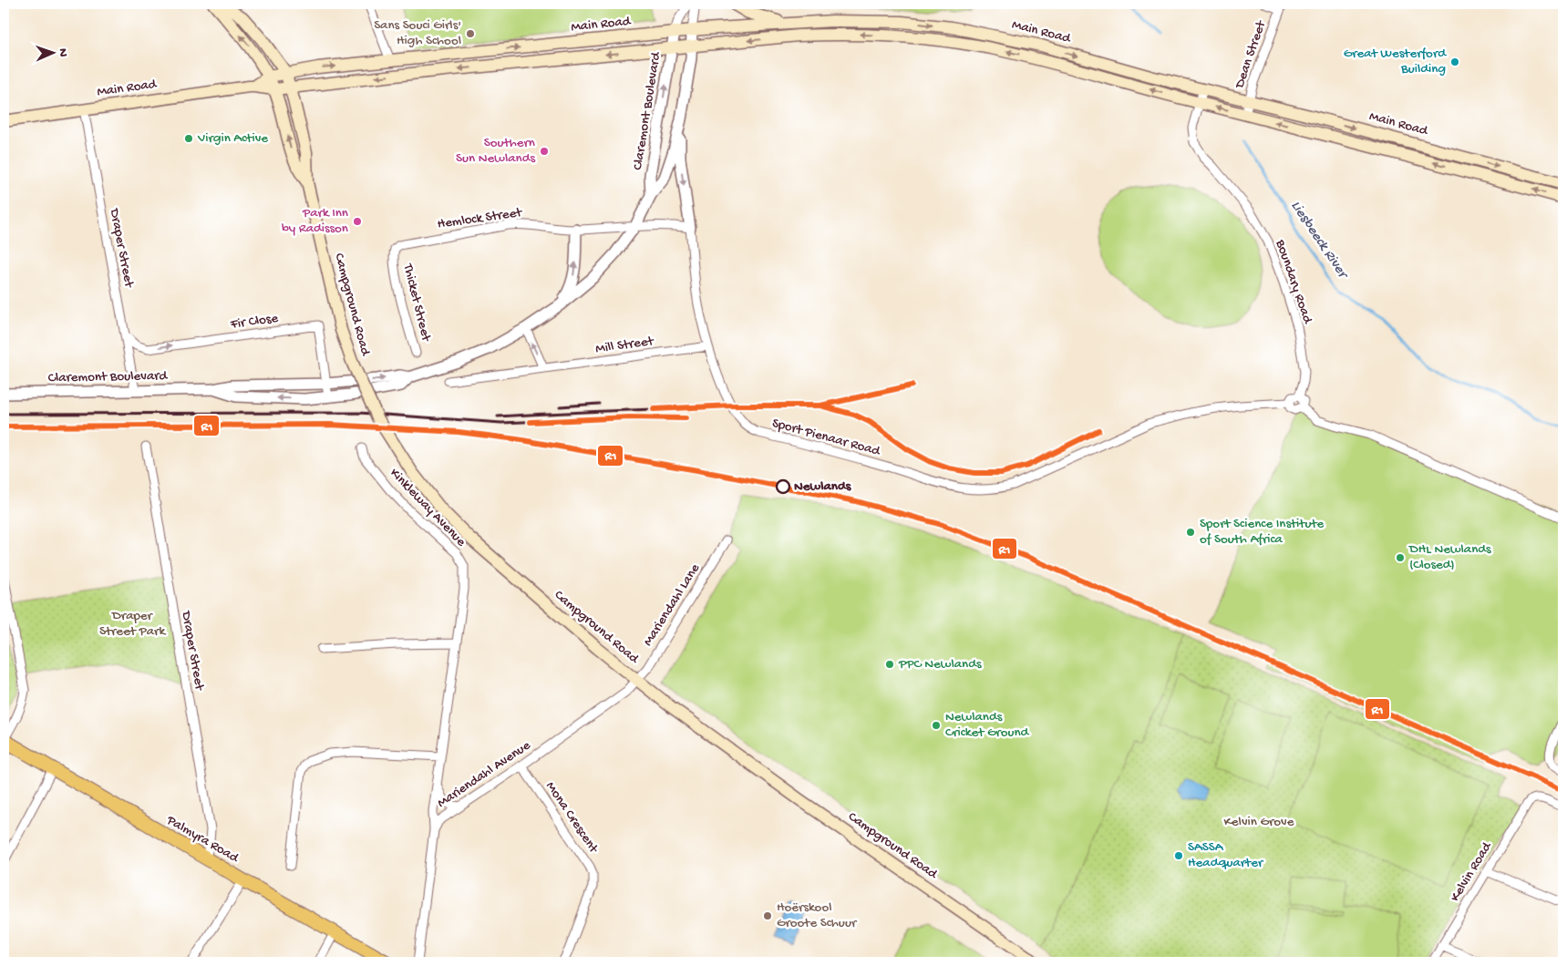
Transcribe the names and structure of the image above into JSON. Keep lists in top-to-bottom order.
{
  "streets": {
    "main road": ["Main Road", "Campground Road", "Palmyra Road"],
    "street": [
      "Dean Street",
      "Claremont Boulevard",
      "Hemlock Street",
      "Draper Street",
      "Boundary Road",
      "Thicket Street",
      "Fir Close",
      "Mill Street",
      "Sport Pienaar Road",
      "Kinkleway Avenue",
      "Mariendahl Lane",
      "Mariendahl Avenue",
      "Mona Crescent",
      "Kelvin Road"
    ]
  },
  "crossings": [
    ["Main Road", "Dean Street"],
    ["Main Road", "Claremont Boulevard"],
    ["Main Road", "Draper Street"],
    ["Main Road", "Boundary Road"],
    ["Main Road", "Campground Road"],
    ["Claremont Boulevard", "Hemlock Street"],
    ["Claremont Boulevard", "Draper Street"],
    ["Claremont Boulevard", "Fir Close"],
    ["Hemlock Street", "Thicket Street"],
    ["Draper Street", "Fir Close"],
    ["Draper Street", "Palmyra Road"],
    ["Boundary Road", "Sport Pienaar Road"],
    ["Campground Road", "Mariendahl Lane"],
    ["Campground Road", "Mariendahl Avenue"],
    ["Mill Street", "Sport Pienaar Road"],
    ["Kinkleway Avenue", "Mariendahl Avenue"],
    ["Mariendahl Lane", "Mariendahl Avenue"],
    ["Mariendahl Avenue", "Mona Crescent"]
  ],
  "one_way": ["Fir Close"],
  "water": ["Liesbeeck River"],
  "parks": ["Draper Street Park", "Kelvin Grove"],
  "places": [
    "Sans Souci Girls' High School",
    "Great Westerford Building",
    "Virgin Active",
    "Southern Sun Newlands",
    "Park Inn by Radisson",
    "Newlands",
    "Sport Science Institute of South Africa",
    "DHL Newlands (Closed)",
    "PPC Newlands",
    "Newlands Cricket Ground",
    "SASSA Headquarter",
    "Hoërskool Groote Schuur"
  ],
  "lines": ["transit line R1"],
  "north": "right"
}
